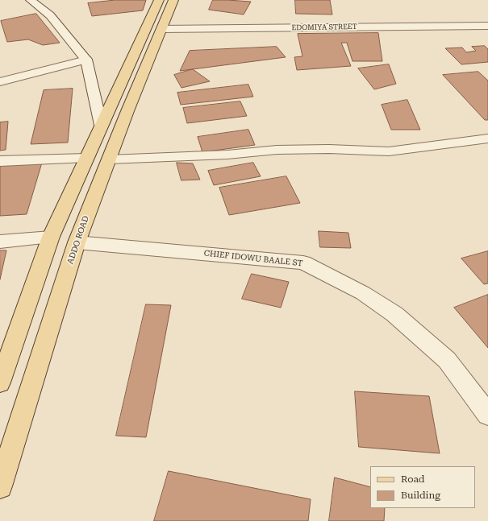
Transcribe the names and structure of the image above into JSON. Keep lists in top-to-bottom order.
{
  "streets": {
    "main road": ["ADDO ROAD"],
    "street": ["EDOMIYA STREET", "CHIEF IDOWU BAALE ST"]
  },
  "crossings": [
    ["EDOMIYA STREET", "ADDO ROAD"],
    ["ADDO ROAD", "CHIEF IDOWU BAALE ST"]
  ],
  "legend": ["Road", "Building"]
}
